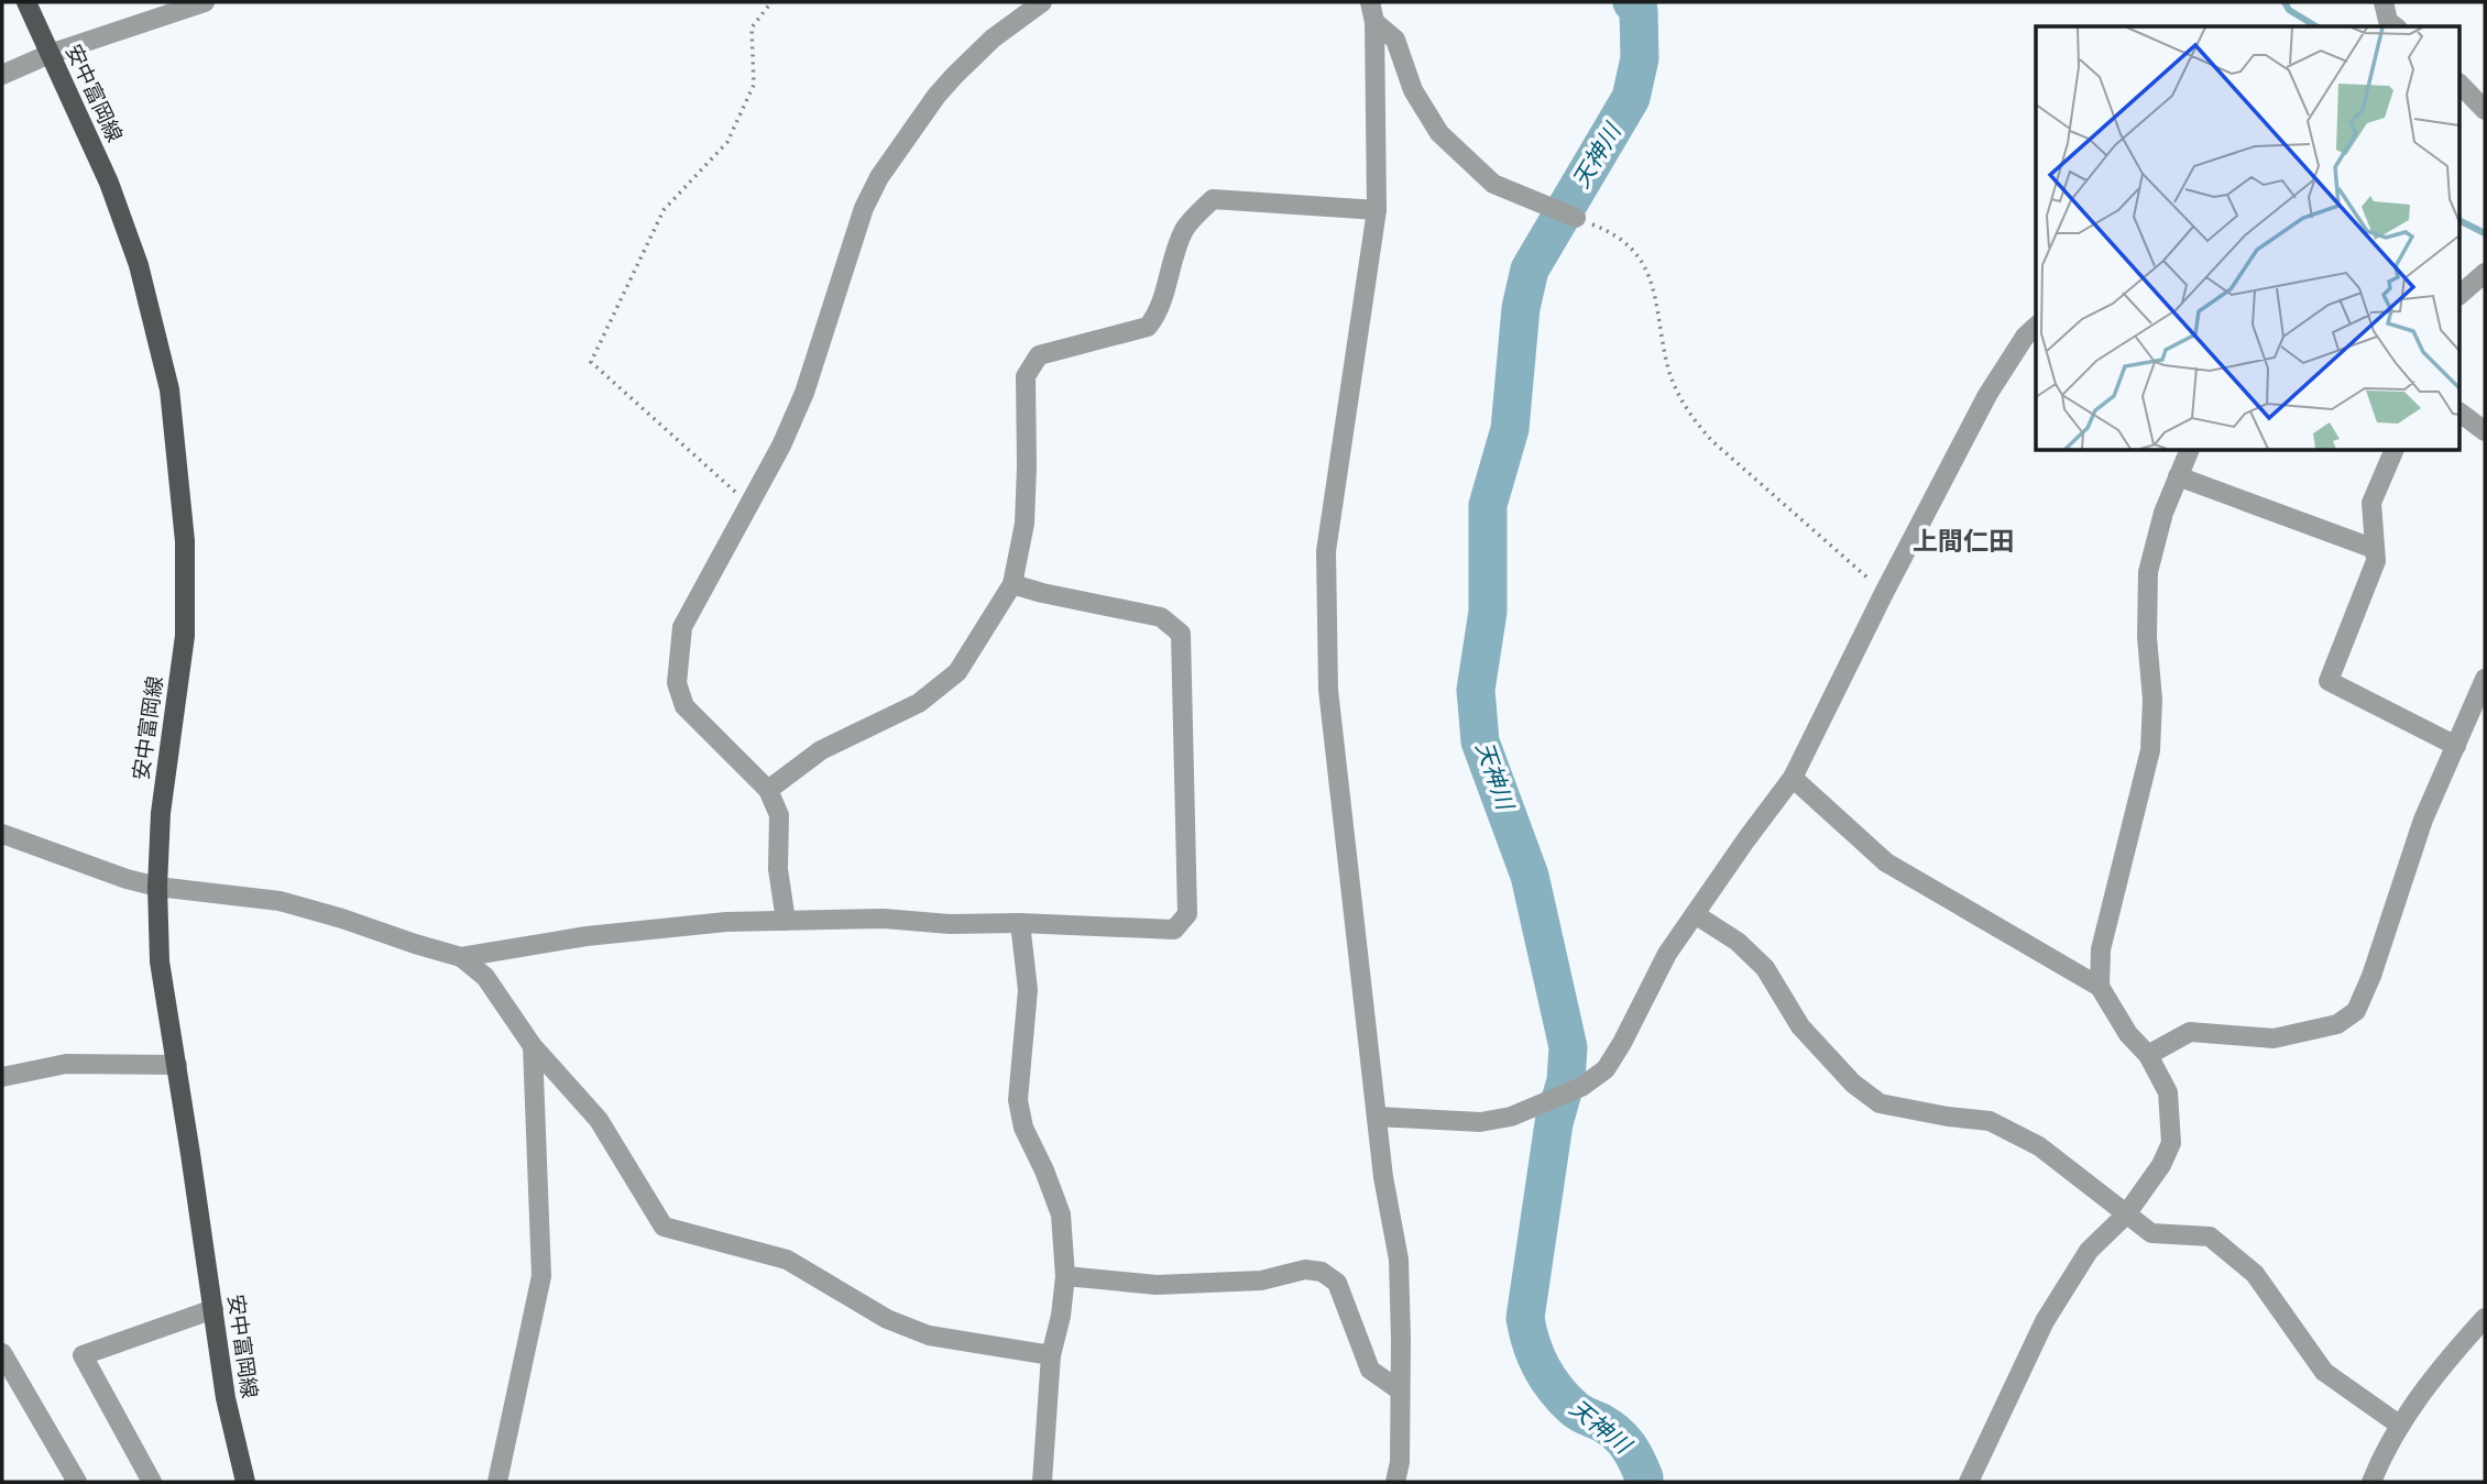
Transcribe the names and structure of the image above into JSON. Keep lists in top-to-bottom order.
{
  "streets": {
    "main road": ["安中富岡線"]
  },
  "districts": ["上間仁田"],
  "water": ["天神川"]
}
